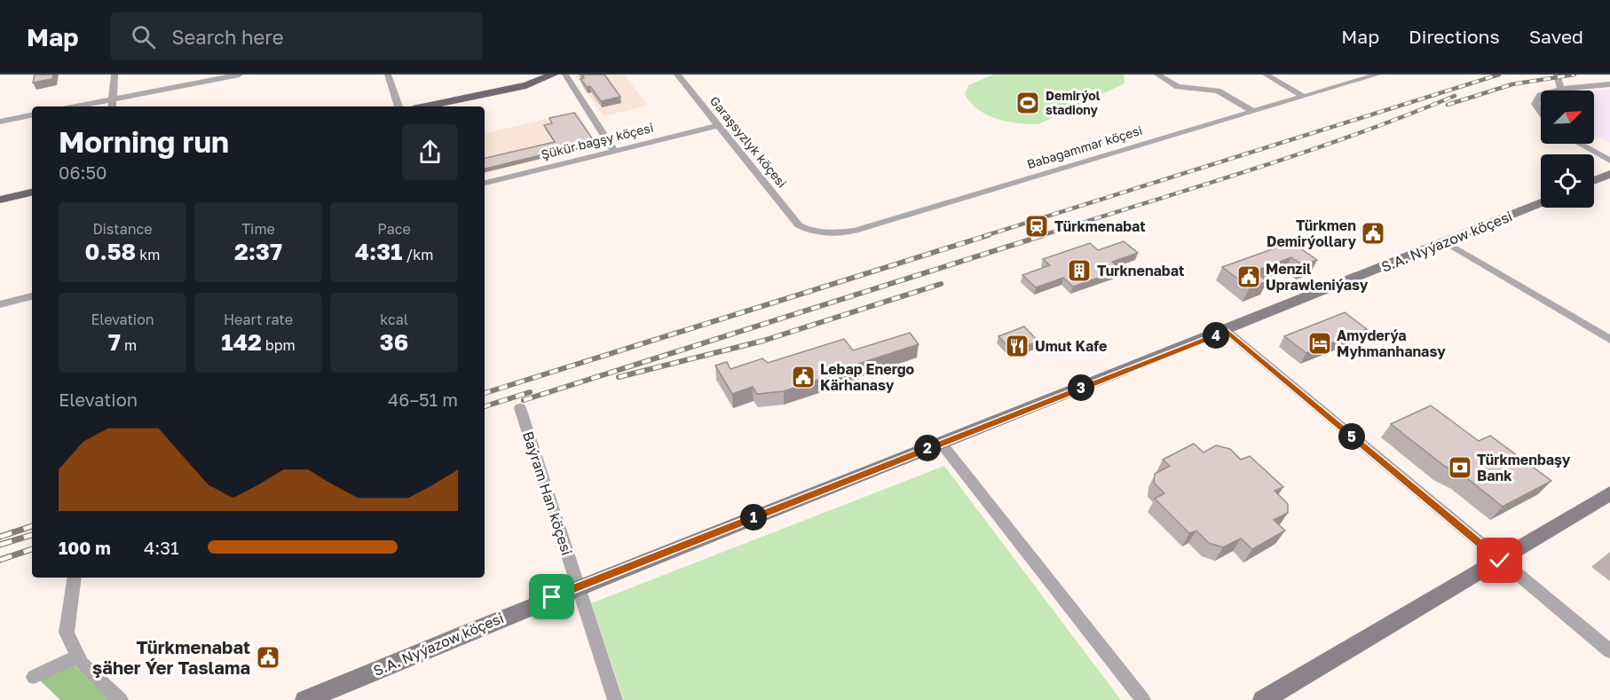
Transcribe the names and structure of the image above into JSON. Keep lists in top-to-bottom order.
{
  "streets": {
    "street": [
      "Şükür bagşy köçesi",
      "Garaşsyzlyk köçesi",
      "Babagammar köçesi",
      "S.A. Nyýazow köçesi",
      "Baýram Han köçesi"
    ]
  },
  "crossings": [
    ["Şükür bagşy köçesi", "Garaşsyzlyk köçesi"],
    ["Garaşsyzlyk köçesi", "Babagammar köçesi"],
    ["S.A. Nyýazow köçesi", "Baýram Han köçesi"]
  ],
  "places": {
    "sports": ["Demirýol stadiony"],
    "station": ["Türkmenabat"],
    "public building": [
      "Türkmen Demirýollary",
      "Menzil Uprawleniýasy",
      "Lebap Energo Kärhanasy",
      "Türkmenabat şäher Ýer Taslama"
    ],
    "building": ["Turknenabat"],
    "hotel": ["Amyderýa Myhmanhanasy"],
    "restaurant": ["Umut Kafe"],
    "bank": ["Türkmenbaşy Bank"]
  },
  "north": "top right",
  "page": {
    "header": "Map",
    "search": "Search here",
    "nav": ["Map", "Directions", "Saved"],
    "heading": ["Morning run", "06:50"],
    "stats": [
      ["Distance", "0.58 km"],
      ["Time", "2:37"],
      ["Pace", "4:31 /km"],
      ["Elevation", "7 m"],
      ["Heart rate", "142 bpm"],
      ["kcal", "36"]
    ],
    "pins": [
      "4",
      "3",
      "5",
      "2",
      "1"
    ],
    "chart": ["Elevation", "46–51 m"],
    "list": [
      {
        "name": "100 m",
        "note": "4:31"
      }
    ]
  }
}
